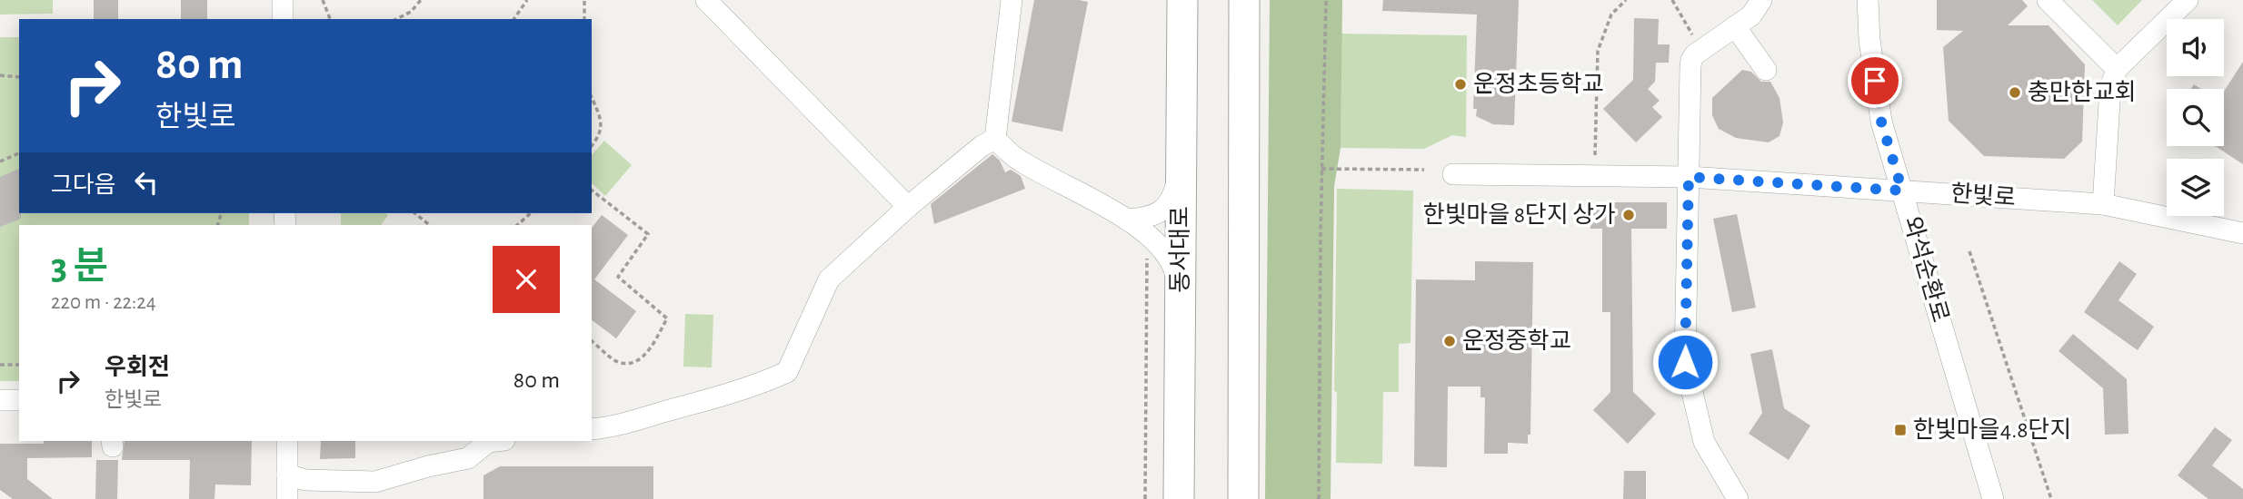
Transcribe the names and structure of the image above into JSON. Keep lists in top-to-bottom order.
{
  "streets": {
    "highway": ["동서대로"],
    "street": ["한빛로", "와석순환로"]
  },
  "crossings": [
    ["한빛로", "와석순환로"]
  ],
  "places": {
    "other": [
      "운정초등학교",
      "충만한교회",
      "한빛마을 8단지 상가",
      "운정중학교"
    ],
    "transit": ["한빛마을4.8단지"]
  },
  "page": {
    "turn": ["80 m", "한빛로"],
    "then": "그다음",
    "heading": ["3 분", "220 m · 22:24"],
    "list": [
      {
        "name": "우회전",
        "note": "한빛로",
        "value": "80 m"
      }
    ]
  }
}
